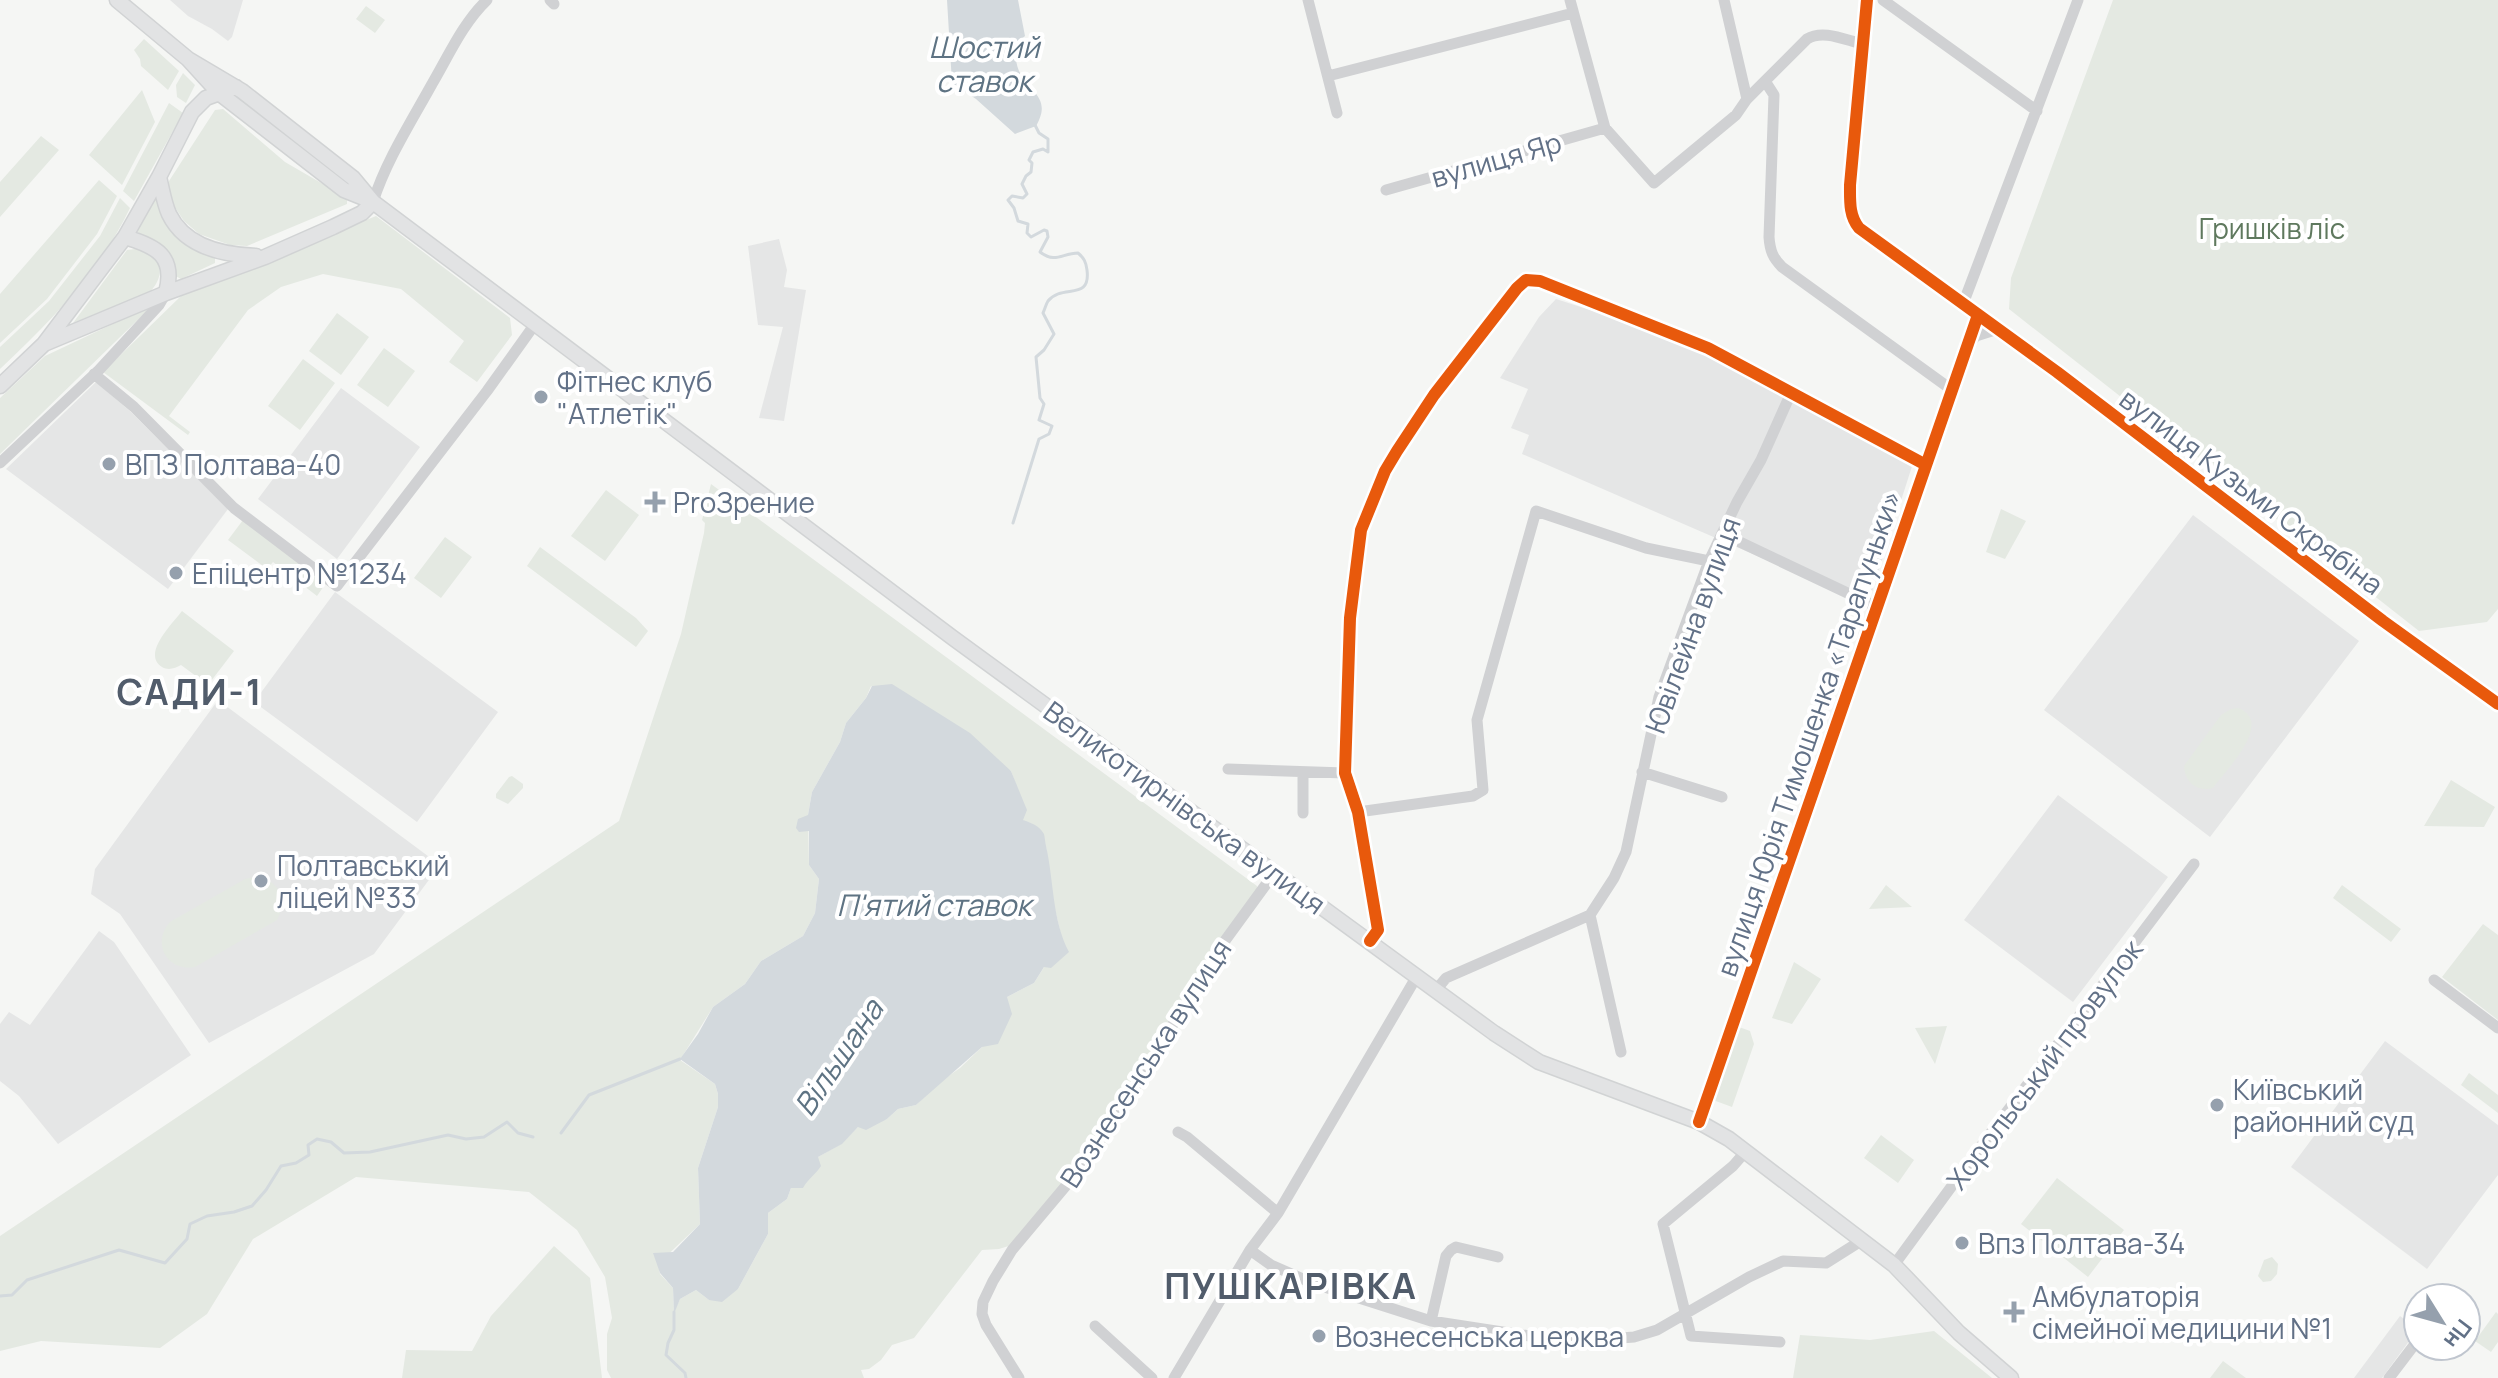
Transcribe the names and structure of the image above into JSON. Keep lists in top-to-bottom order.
{
  "streets": {
    "main road": ["Великотирнівська вулиця"],
    "street": [
      "вулиця Яр",
      "вулиця Кузьми Скрябіна",
      "Ювілейна вулиця",
      "вулиця Юрія Тимошенка «Тарапуньки»",
      "Вознесенська вулиця",
      "Хорольський провулок"
    ]
  },
  "crossings": [
    ["вулиця Кузьми Скрябіна", "вулиця Юрія Тимошенка «Тарапуньки»"],
    ["вулиця Юрія Тимошенка «Тарапуньки»", "Великотирнівська вулиця"],
    ["Великотирнівська вулиця", "Вознесенська вулиця"],
    ["Великотирнівська вулиця", "Хорольський провулок"]
  ],
  "districts": ["САДИ-1", "ПУШКАРІВКА"],
  "water": ["Шостий ставок", "П'ятий ставок", "Вільшана"],
  "parks": ["Гришків ліс"],
  "places": {
    "other": [
      "Фітнес клуб \"Атлетік\"",
      "ВПЗ Полтава-40",
      "Епіцентр №1234",
      "Полтавський ліцей №33",
      "Київський районний суд",
      "Впз Полтава-34",
      "Вознесенська церква"
    ],
    "health": ["ProЗрение", "Амбулаторія сімейної медицини №1"]
  },
  "north": "bottom right"
}
